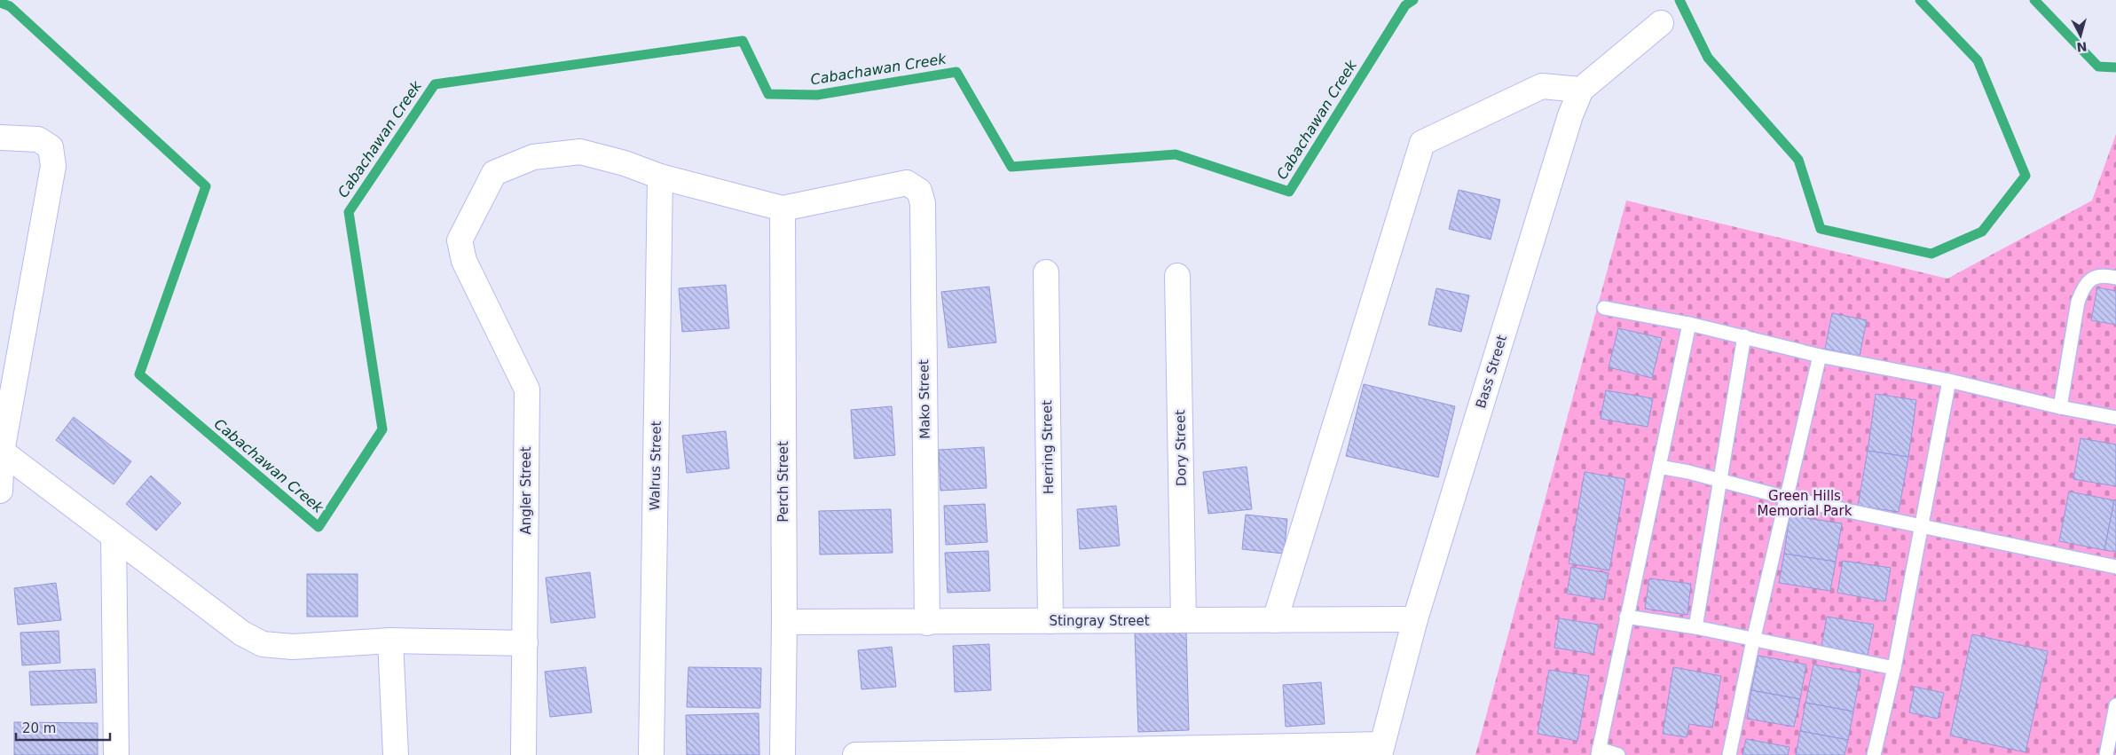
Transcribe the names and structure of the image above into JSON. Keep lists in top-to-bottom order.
{
  "streets": {
    "street": [
      "Bass Street",
      "Mako Street",
      "Herring Street",
      "Dory Street",
      "Walrus Street",
      "Perch Street",
      "Angler Street",
      "Stingray Street"
    ]
  },
  "crossings": [
    ["Bass Street", "Stingray Street"],
    ["Mako Street", "Perch Street"],
    ["Mako Street", "Stingray Street"],
    ["Herring Street", "Stingray Street"],
    ["Dory Street", "Stingray Street"],
    ["Walrus Street", "Angler Street"],
    ["Perch Street", "Stingray Street"]
  ],
  "water": ["Cabachawan Creek"],
  "parks": ["Green Hills Memorial Park"],
  "scale_bar": "20 m",
  "north": "bottom"
}
